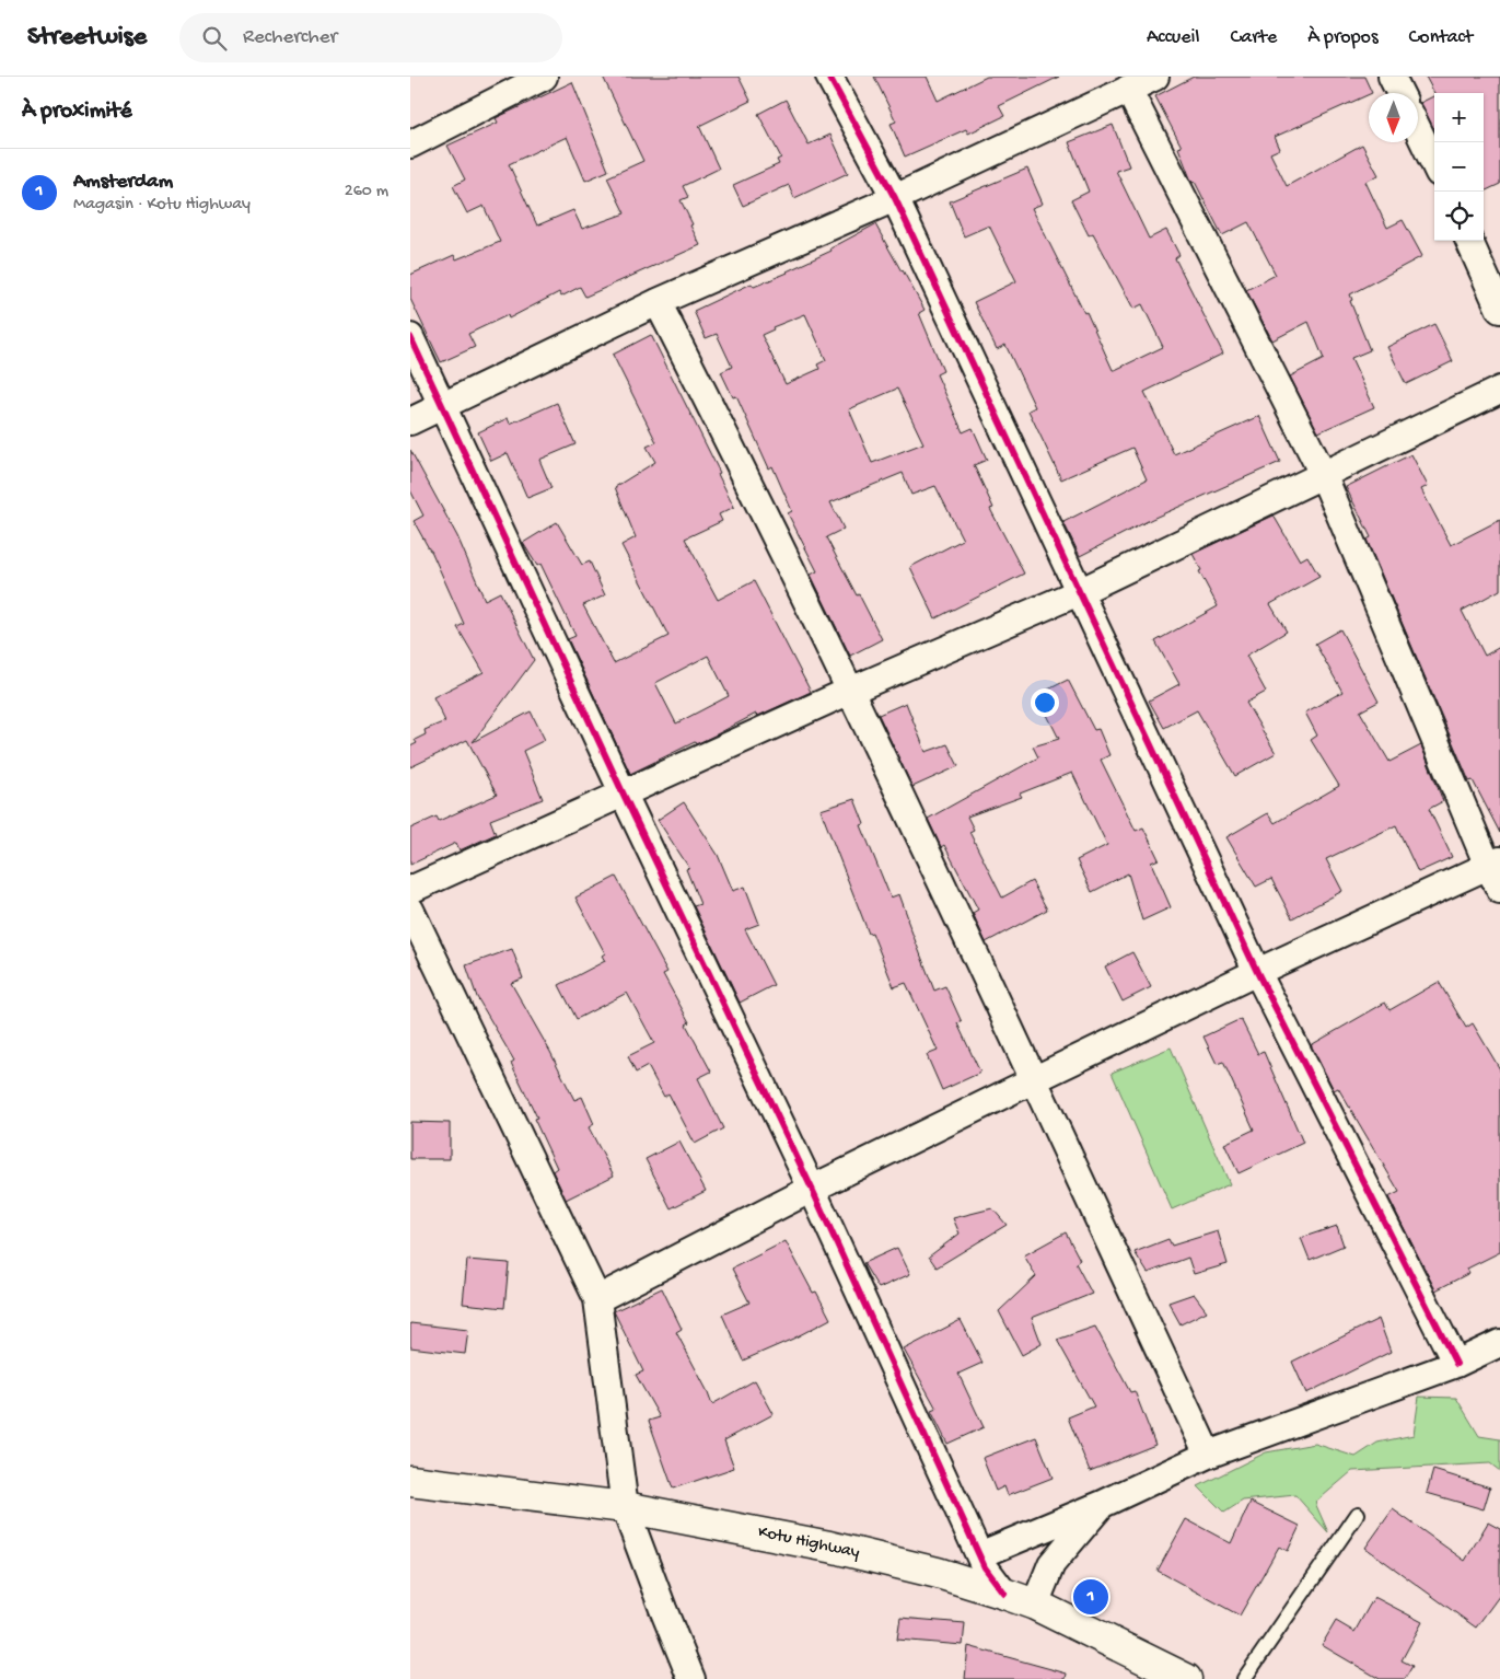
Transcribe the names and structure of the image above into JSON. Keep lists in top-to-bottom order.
{
  "streets": {
    "street": ["Kotu Highway"]
  },
  "north": "bottom",
  "page": {
    "header": "Streetwise",
    "search": "Rechercher",
    "nav": [
      "Accueil",
      "Carte",
      "À propos",
      "Contact"
    ],
    "heading": "À proximité",
    "map_buttons": ["+", "−"],
    "list": [
      {
        "mark": "1",
        "name": "Amsterdam",
        "note": "Magasin · Kotu Highway",
        "value": "260 m"
      }
    ],
    "pins": "1"
  }
}
